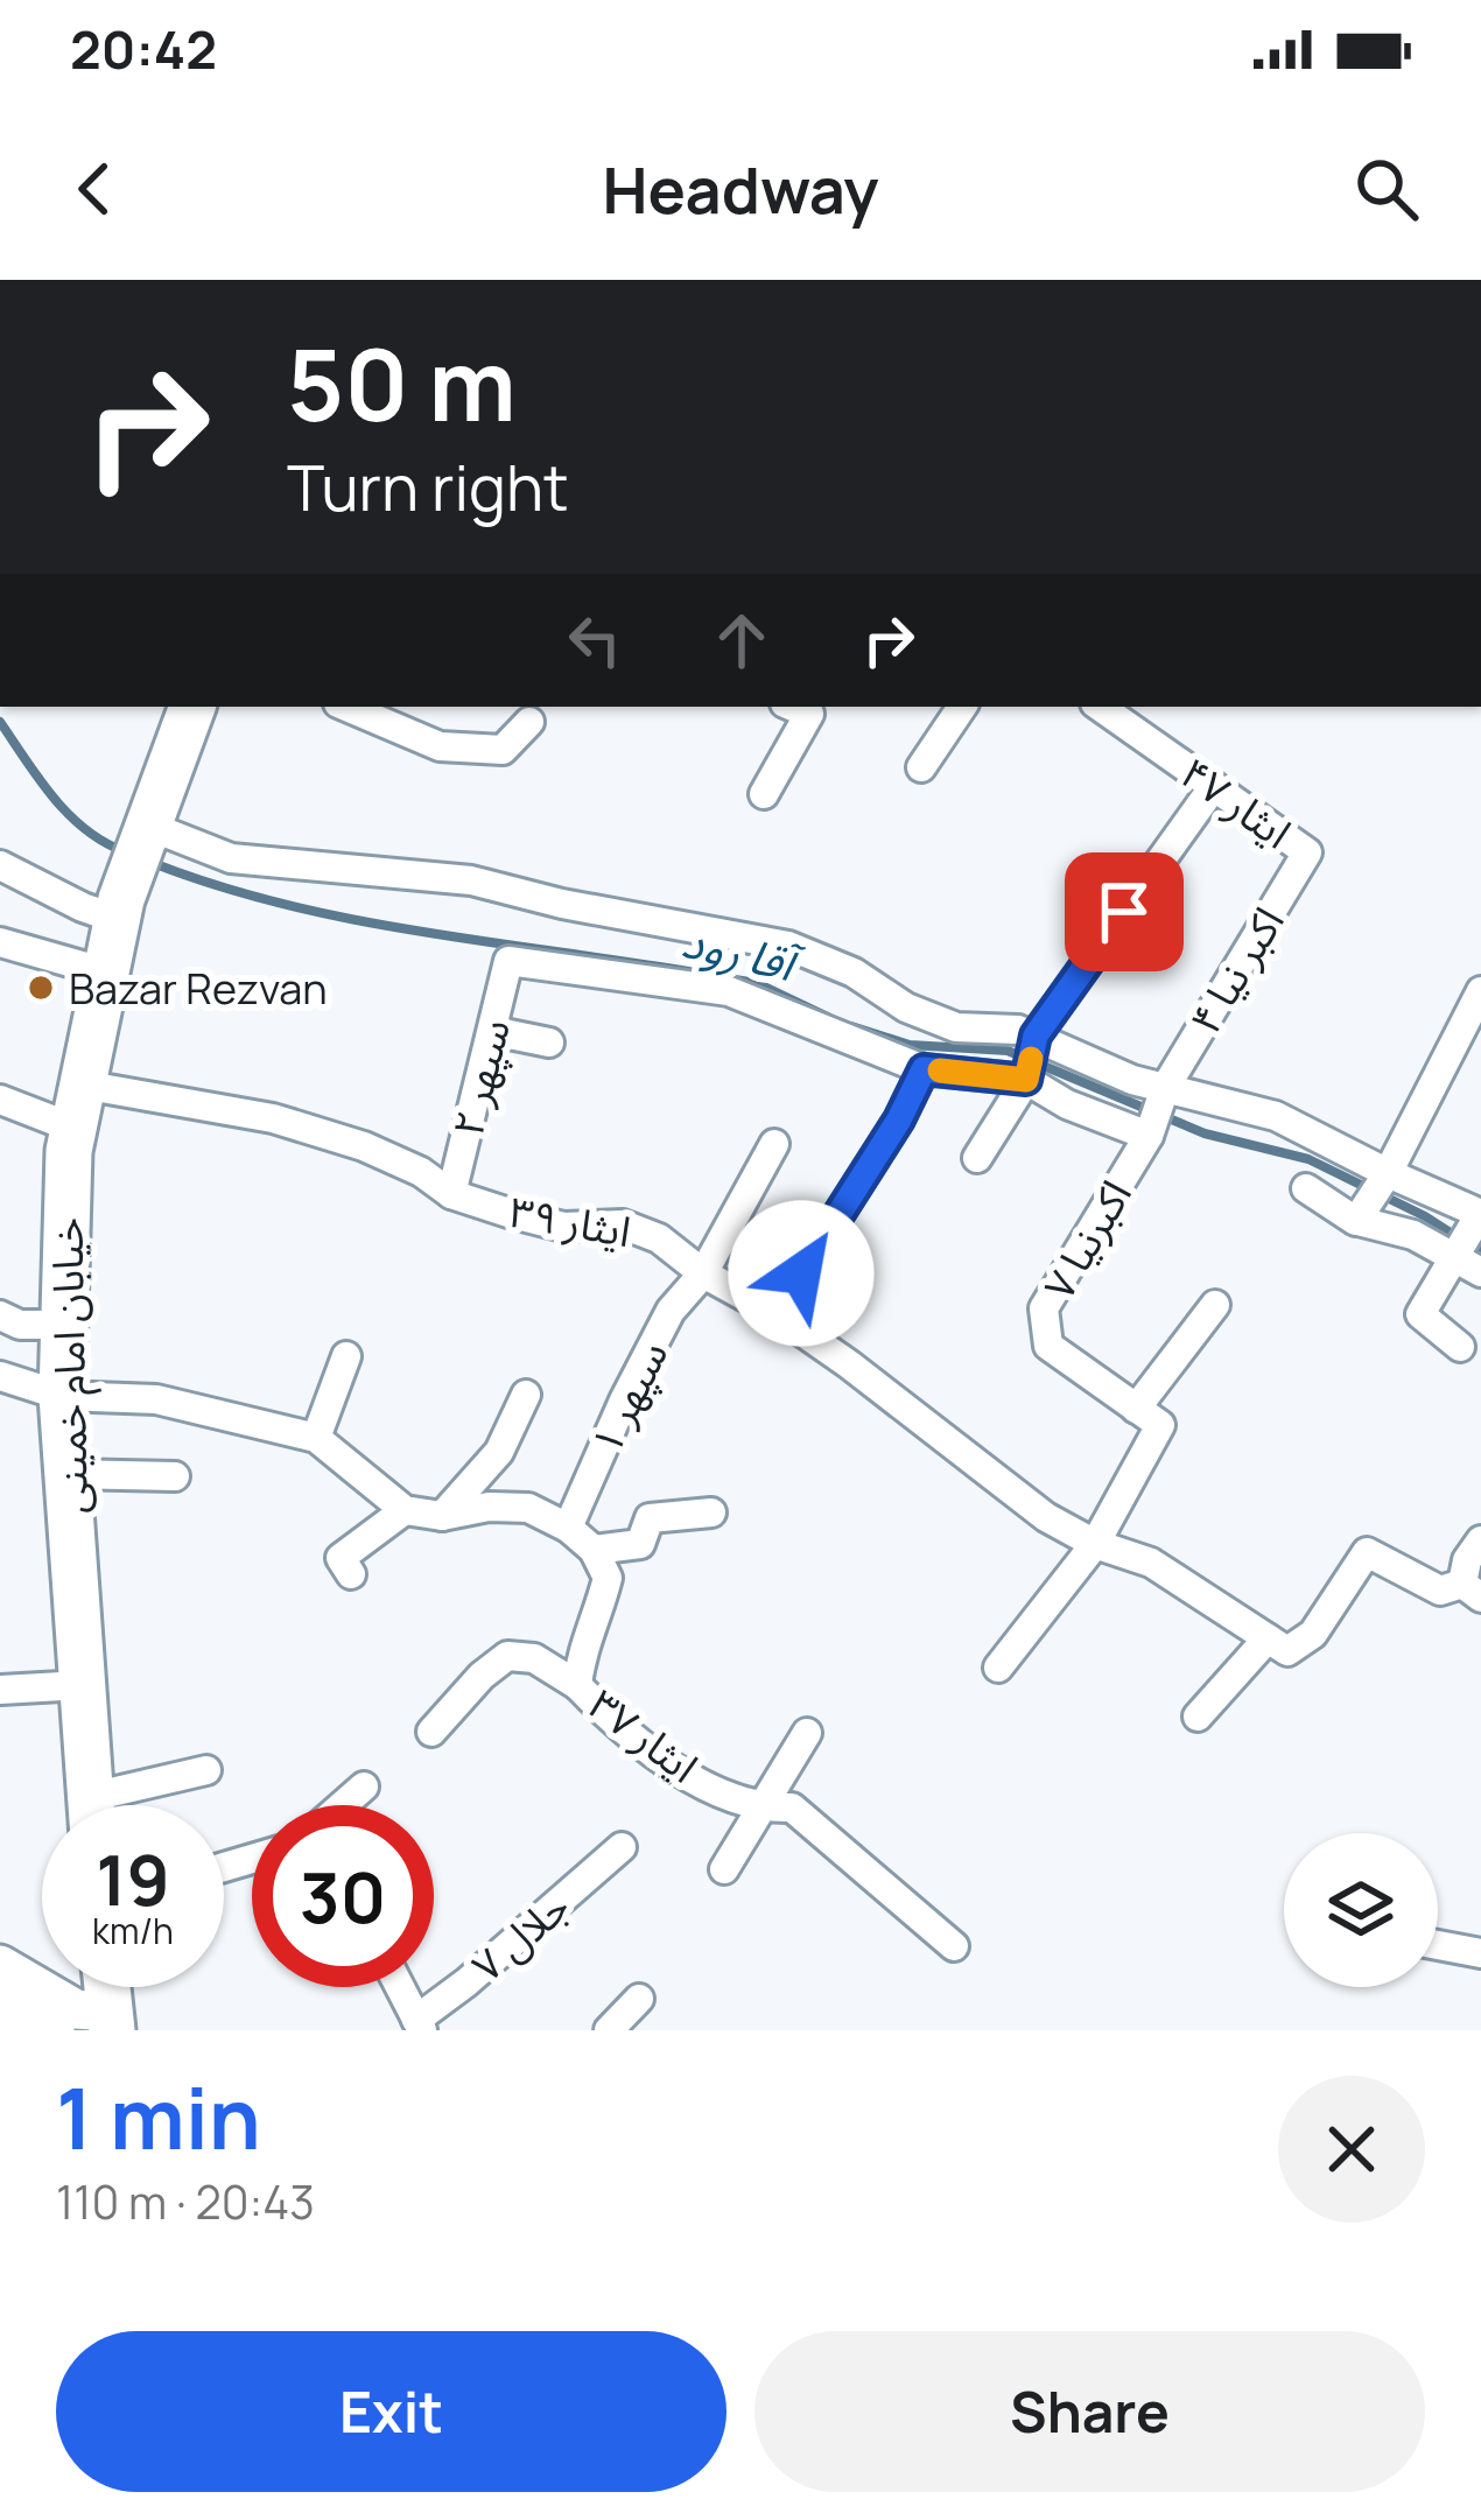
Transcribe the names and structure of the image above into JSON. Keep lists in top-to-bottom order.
{
  "streets": {
    "main road": ["خیابان امام خمینی"],
    "street": [
      "ایثار ۴۷",
      "اکبر نیا ۴",
      "سپهر ۲",
      "ایثار ۳۹",
      "اکبرنیا ۷",
      "سپهر ۱",
      "ایثار ۳۷",
      "جلال ۷"
    ]
  },
  "crossings": [
    ["ایثار ۴۷", "اکبر نیا ۴"],
    ["اکبر نیا ۴", "اکبرنیا ۷"],
    ["سپهر ۲", "ایثار ۳۹"],
    ["ایثار ۳۹", "خیابان امام خمینی"],
    ["ایثار ۳۹", "سپهر ۱"]
  ],
  "water": ["آقا رود"],
  "places": ["Bazar Rezvan"],
  "page": {
    "status": "20:42",
    "header": "Headway",
    "turn": ["50 m", "Turn right"],
    "speed": "19 km/h",
    "limit": "30",
    "heading": ["1 min", "110 m · 20:43"],
    "buttons": ["Exit", "Share"]
  }
}
